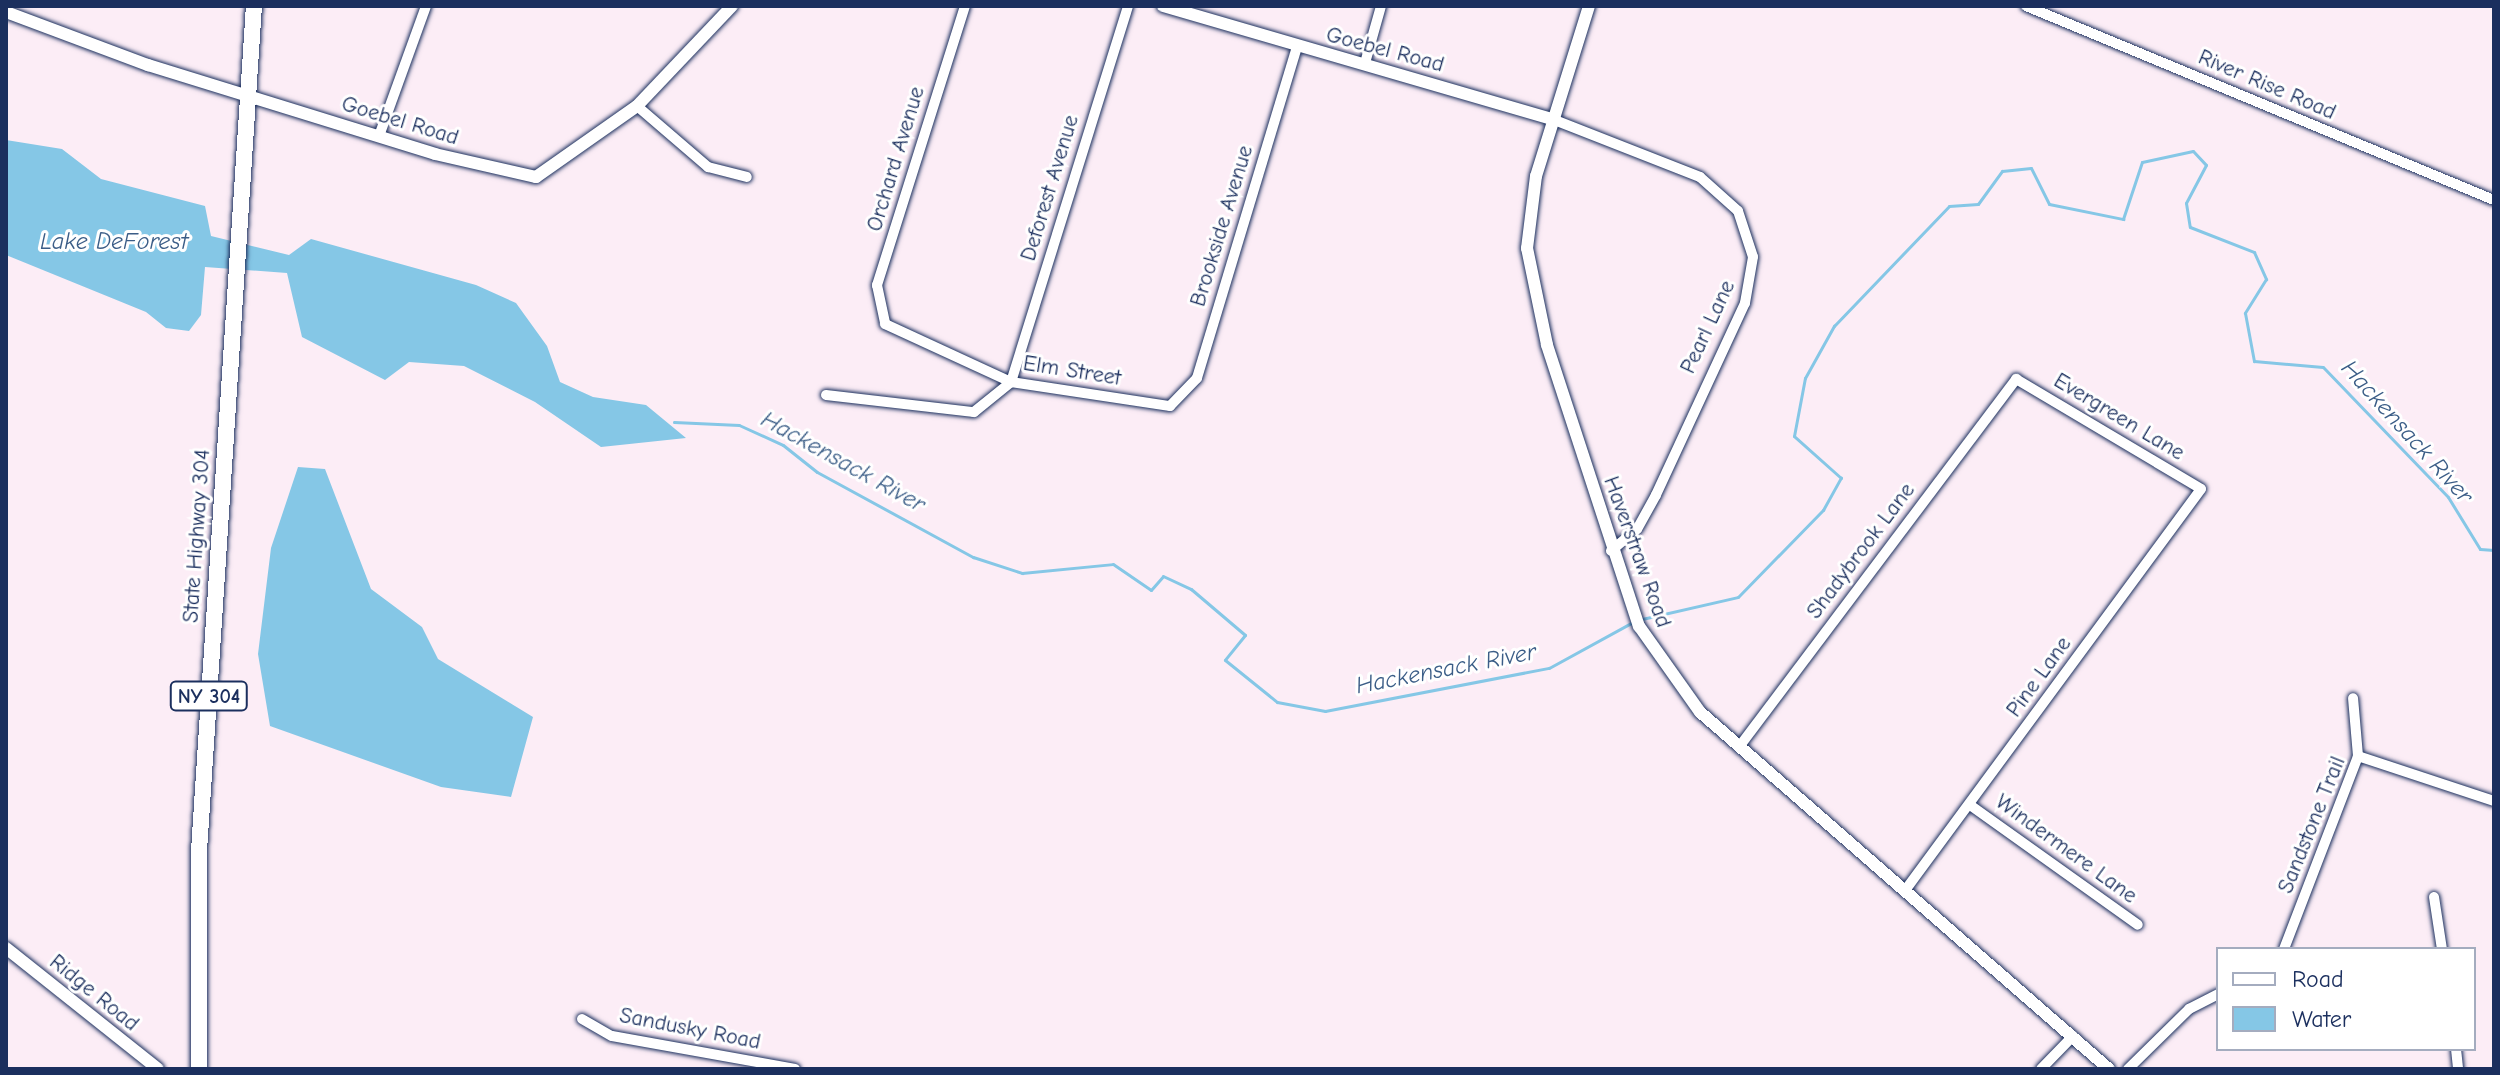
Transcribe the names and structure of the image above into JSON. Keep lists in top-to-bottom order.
{
  "streets": {
    "main road": ["State Highway 304", "NY 304"],
    "street": [
      "Goebel Road",
      "River Rise Road",
      "Orchard Avenue",
      "Deforest Avenue",
      "Brookside Avenue",
      "Pearl Lane",
      "Elm Street",
      "Evergreen Lane",
      "Shadybrook Lane",
      "Haverstraw Road",
      "Pine Lane",
      "Sandstone Trail",
      "Windermere Lane",
      "Ridge Road",
      "Sandusky Road"
    ]
  },
  "crossings": [
    ["Goebel Road", "Brookside Avenue"],
    ["Goebel Road", "Pearl Lane"],
    ["Goebel Road", "State Highway 304"],
    ["Goebel Road", "Haverstraw Road"],
    ["Orchard Avenue", "Elm Street"],
    ["Deforest Avenue", "Elm Street"],
    ["Brookside Avenue", "Elm Street"],
    ["Pearl Lane", "Haverstraw Road"],
    ["Evergreen Lane", "Shadybrook Lane"],
    ["Evergreen Lane", "Pine Lane"],
    ["Shadybrook Lane", "Haverstraw Road"],
    ["Haverstraw Road", "Pine Lane"],
    ["Pine Lane", "Windermere Lane"]
  ],
  "water": ["Lake DeForest", "Hackensack River"],
  "legend": ["Road", "Water"]
}
